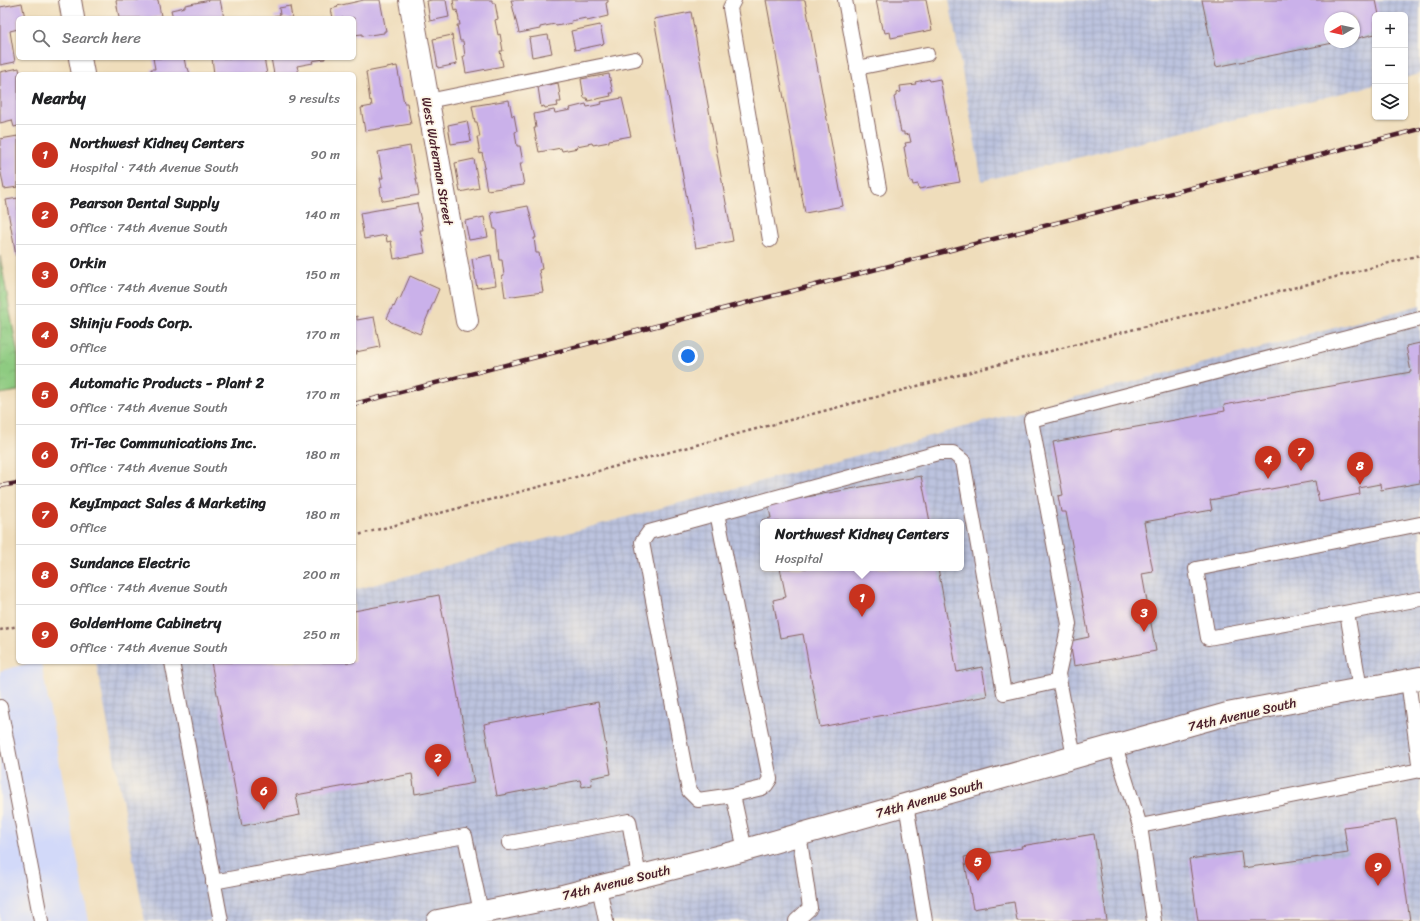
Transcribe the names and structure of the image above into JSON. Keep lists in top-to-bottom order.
{
  "streets": {
    "street": ["West Waterman Street", "74th Avenue South"]
  },
  "north": "left",
  "page": {
    "map_buttons": ["+", "−"],
    "search": "Search here",
    "heading": ["Nearby", "9 results"],
    "list": [
      {
        "mark": "1",
        "name": "Northwest Kidney Centers",
        "note": "Hospital · 74th Avenue South",
        "value": "90 m"
      },
      {
        "mark": "2",
        "name": "Pearson Dental Supply",
        "note": "Office · 74th Avenue South",
        "value": "140 m"
      },
      {
        "mark": "3",
        "name": "Orkin",
        "note": "Office · 74th Avenue South",
        "value": "150 m"
      },
      {
        "mark": "4",
        "name": "Shinju Foods Corp.",
        "note": "Office",
        "value": "170 m"
      },
      {
        "mark": "5",
        "name": "Automatic Products - Plant 2",
        "note": "Office · 74th Avenue South",
        "value": "170 m"
      },
      {
        "mark": "6",
        "name": "Tri-Tec Communications Inc.",
        "note": "Office · 74th Avenue South",
        "value": "180 m"
      },
      {
        "mark": "7",
        "name": "KeyImpact Sales & Marketing",
        "note": "Office",
        "value": "180 m"
      },
      {
        "mark": "8",
        "name": "Sundance Electric",
        "note": "Office · 74th Avenue South",
        "value": "200 m"
      },
      {
        "mark": "9",
        "name": "GoldenHome Cabinetry",
        "note": "Office · 74th Avenue South",
        "value": "250 m"
      }
    ],
    "pins": [
      "7",
      "4",
      "8",
      "1",
      "3",
      "2",
      "6",
      "5",
      "9"
    ],
    "popup": ["Northwest Kidney Centers", "Hospital"]
  }
}
